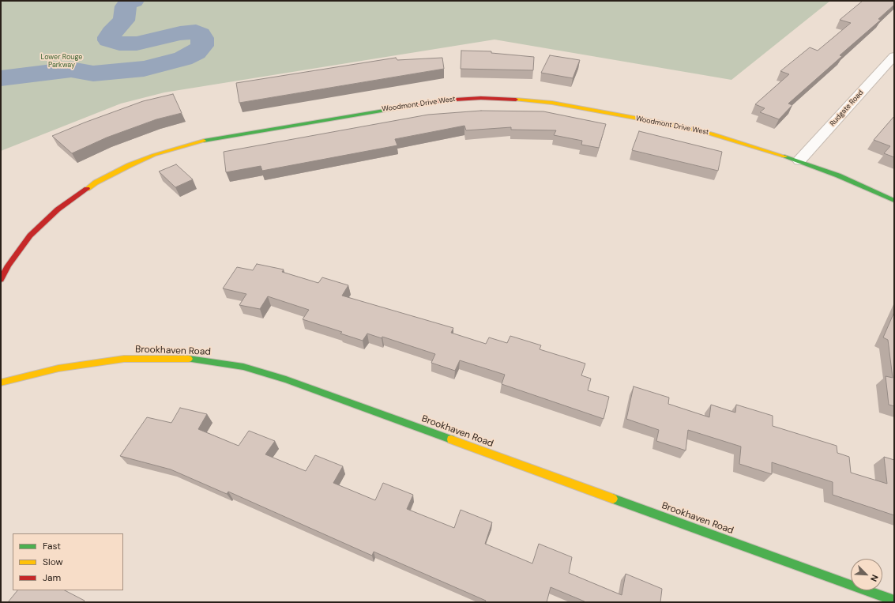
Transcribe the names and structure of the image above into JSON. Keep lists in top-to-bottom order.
{
  "streets": {
    "street": ["Woodmont Drive West", "Rudgate Road", "Brookhaven Road"]
  },
  "crossings": [
    ["Woodmont Drive West", "Rudgate Road"]
  ],
  "parks": ["Lower Rouge Parkway"],
  "legend": ["Fast", "Slow", "Jam"],
  "north": "bottom right"
}
